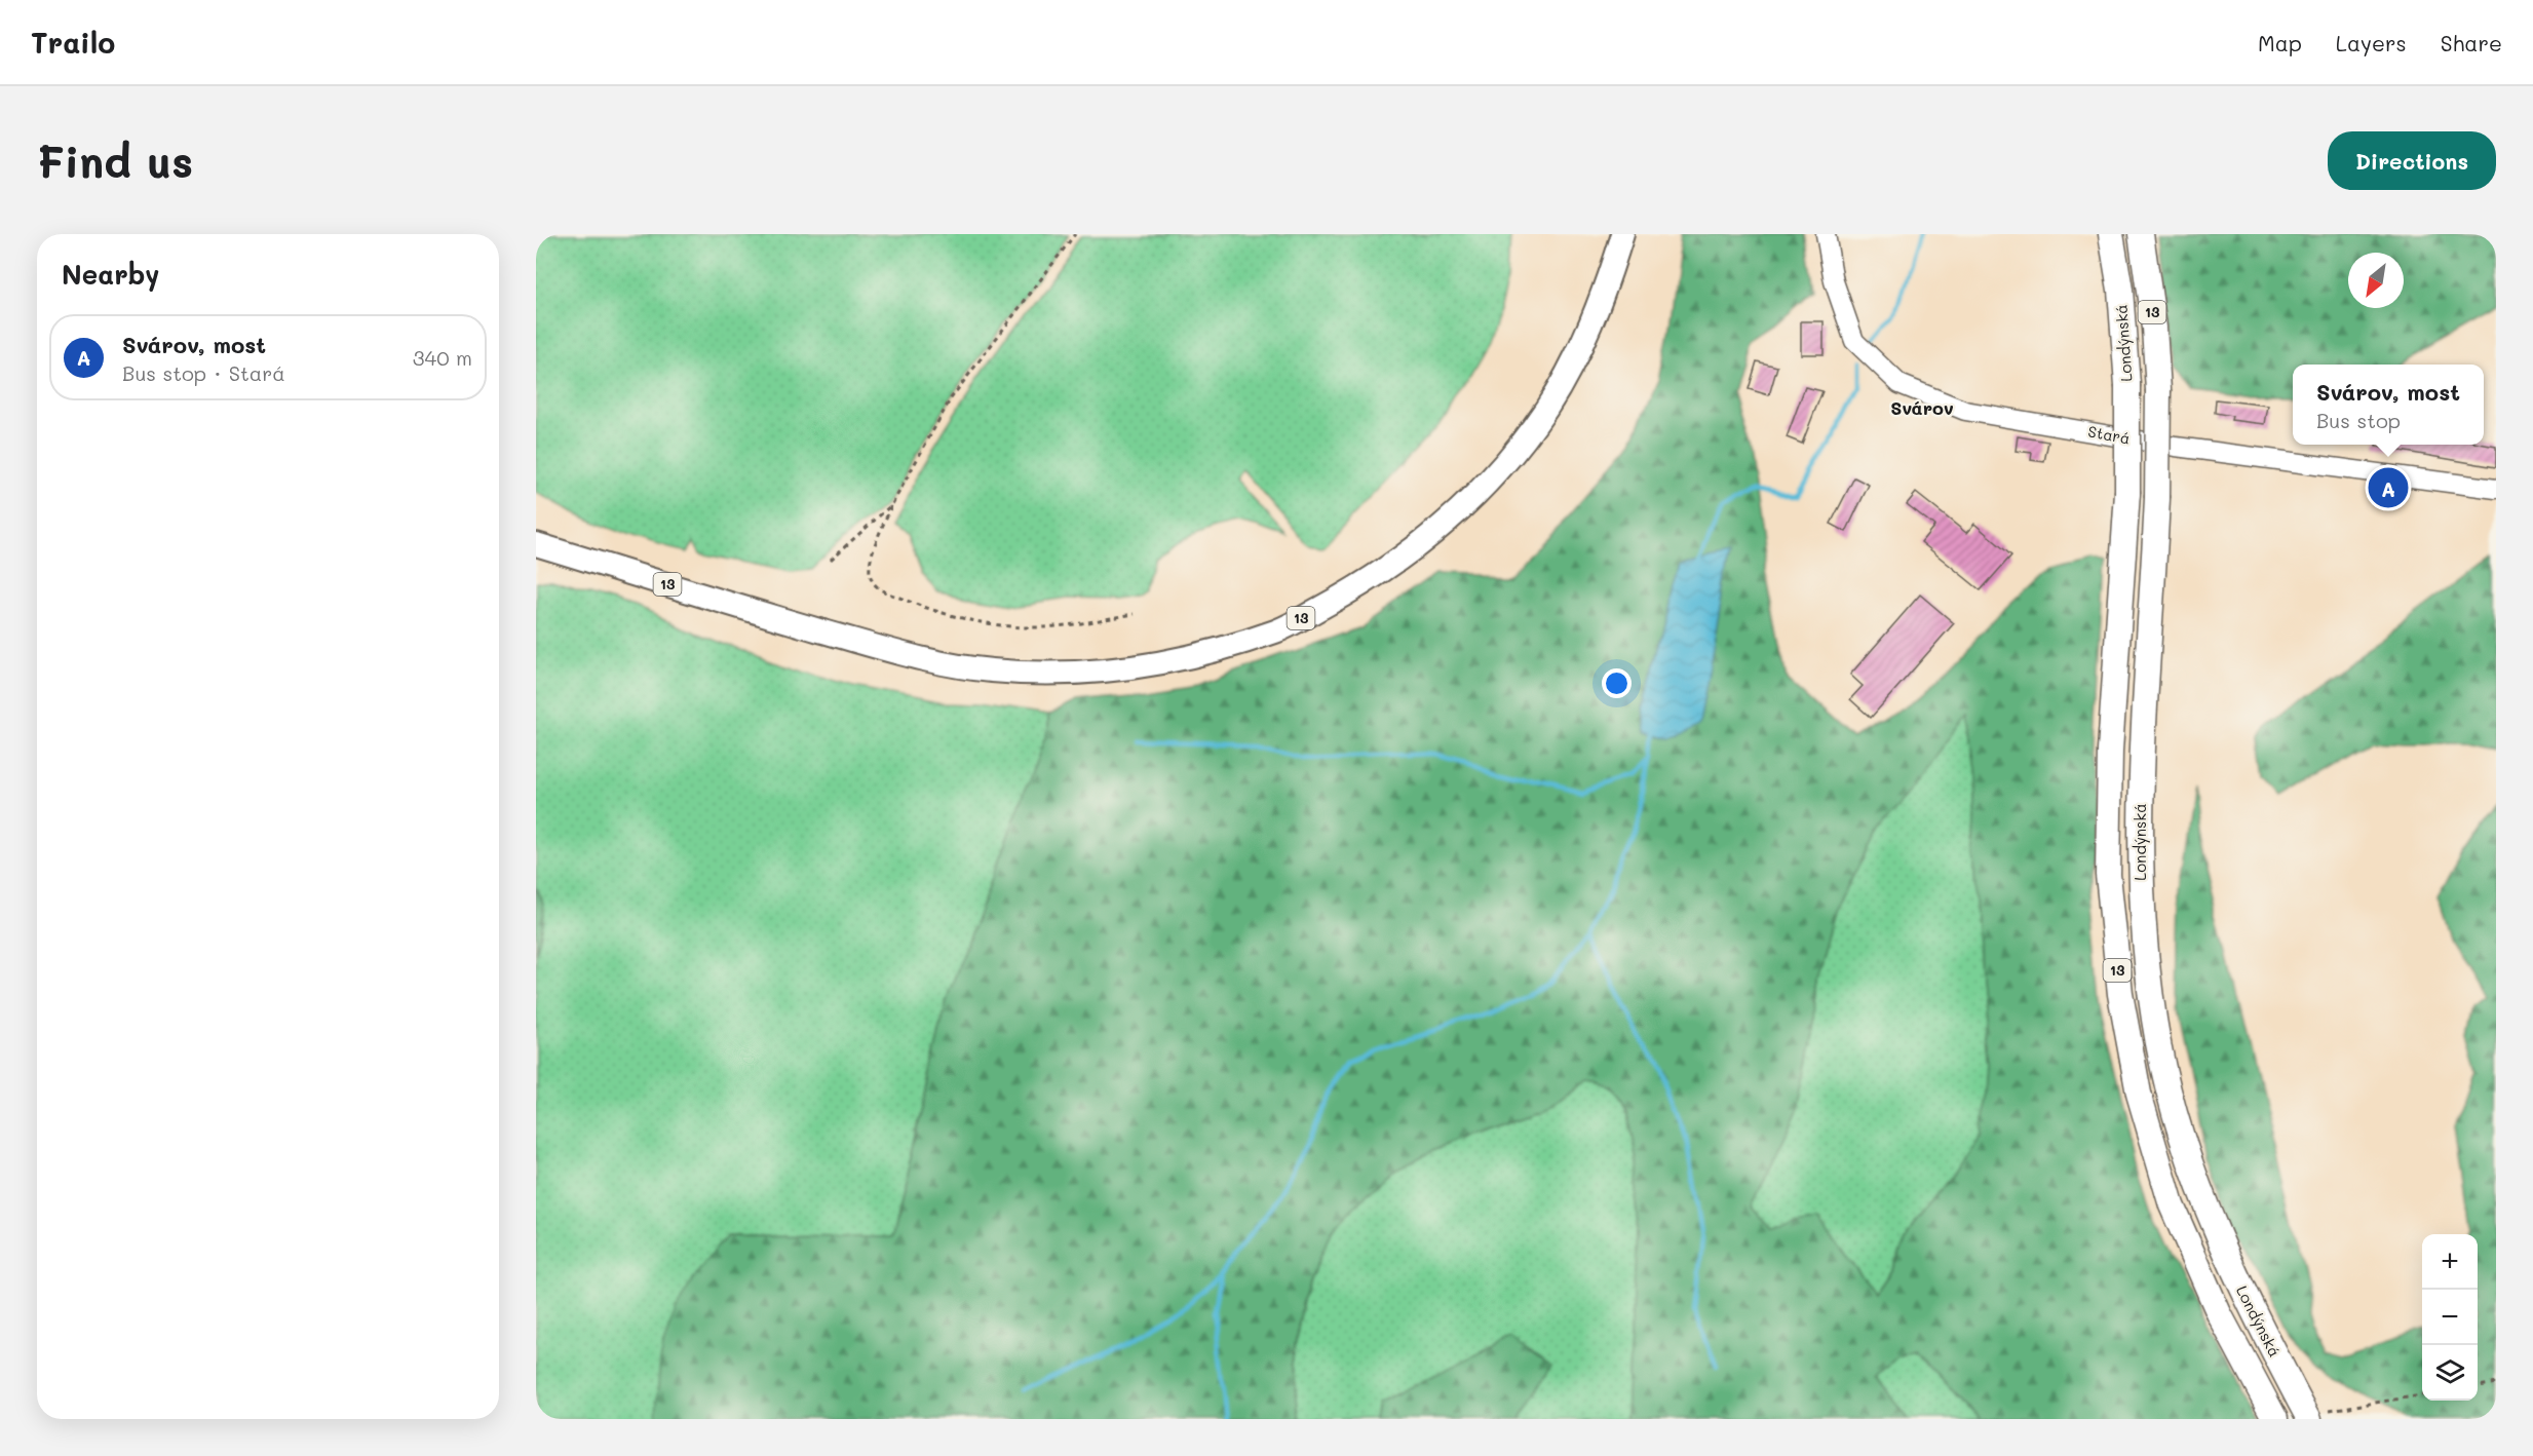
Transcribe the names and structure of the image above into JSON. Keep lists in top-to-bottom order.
{
  "streets": {
    "highway": ["13", "Londýnská"],
    "street": ["Stará"]
  },
  "districts": ["Svárov"],
  "north": "bottom left",
  "page": {
    "header": "Trailo",
    "nav": ["Map", "Layers", "Share"],
    "buttons": "Directions",
    "title": "Find us",
    "heading": "Nearby",
    "list": [
      {
        "mark": "A",
        "name": "Svárov, most",
        "note": "Bus stop · Stará",
        "value": "340 m"
      }
    ],
    "popup": ["Svárov, most", "Bus stop"],
    "pins": "A",
    "map_buttons": ["+", "−"]
  }
}
